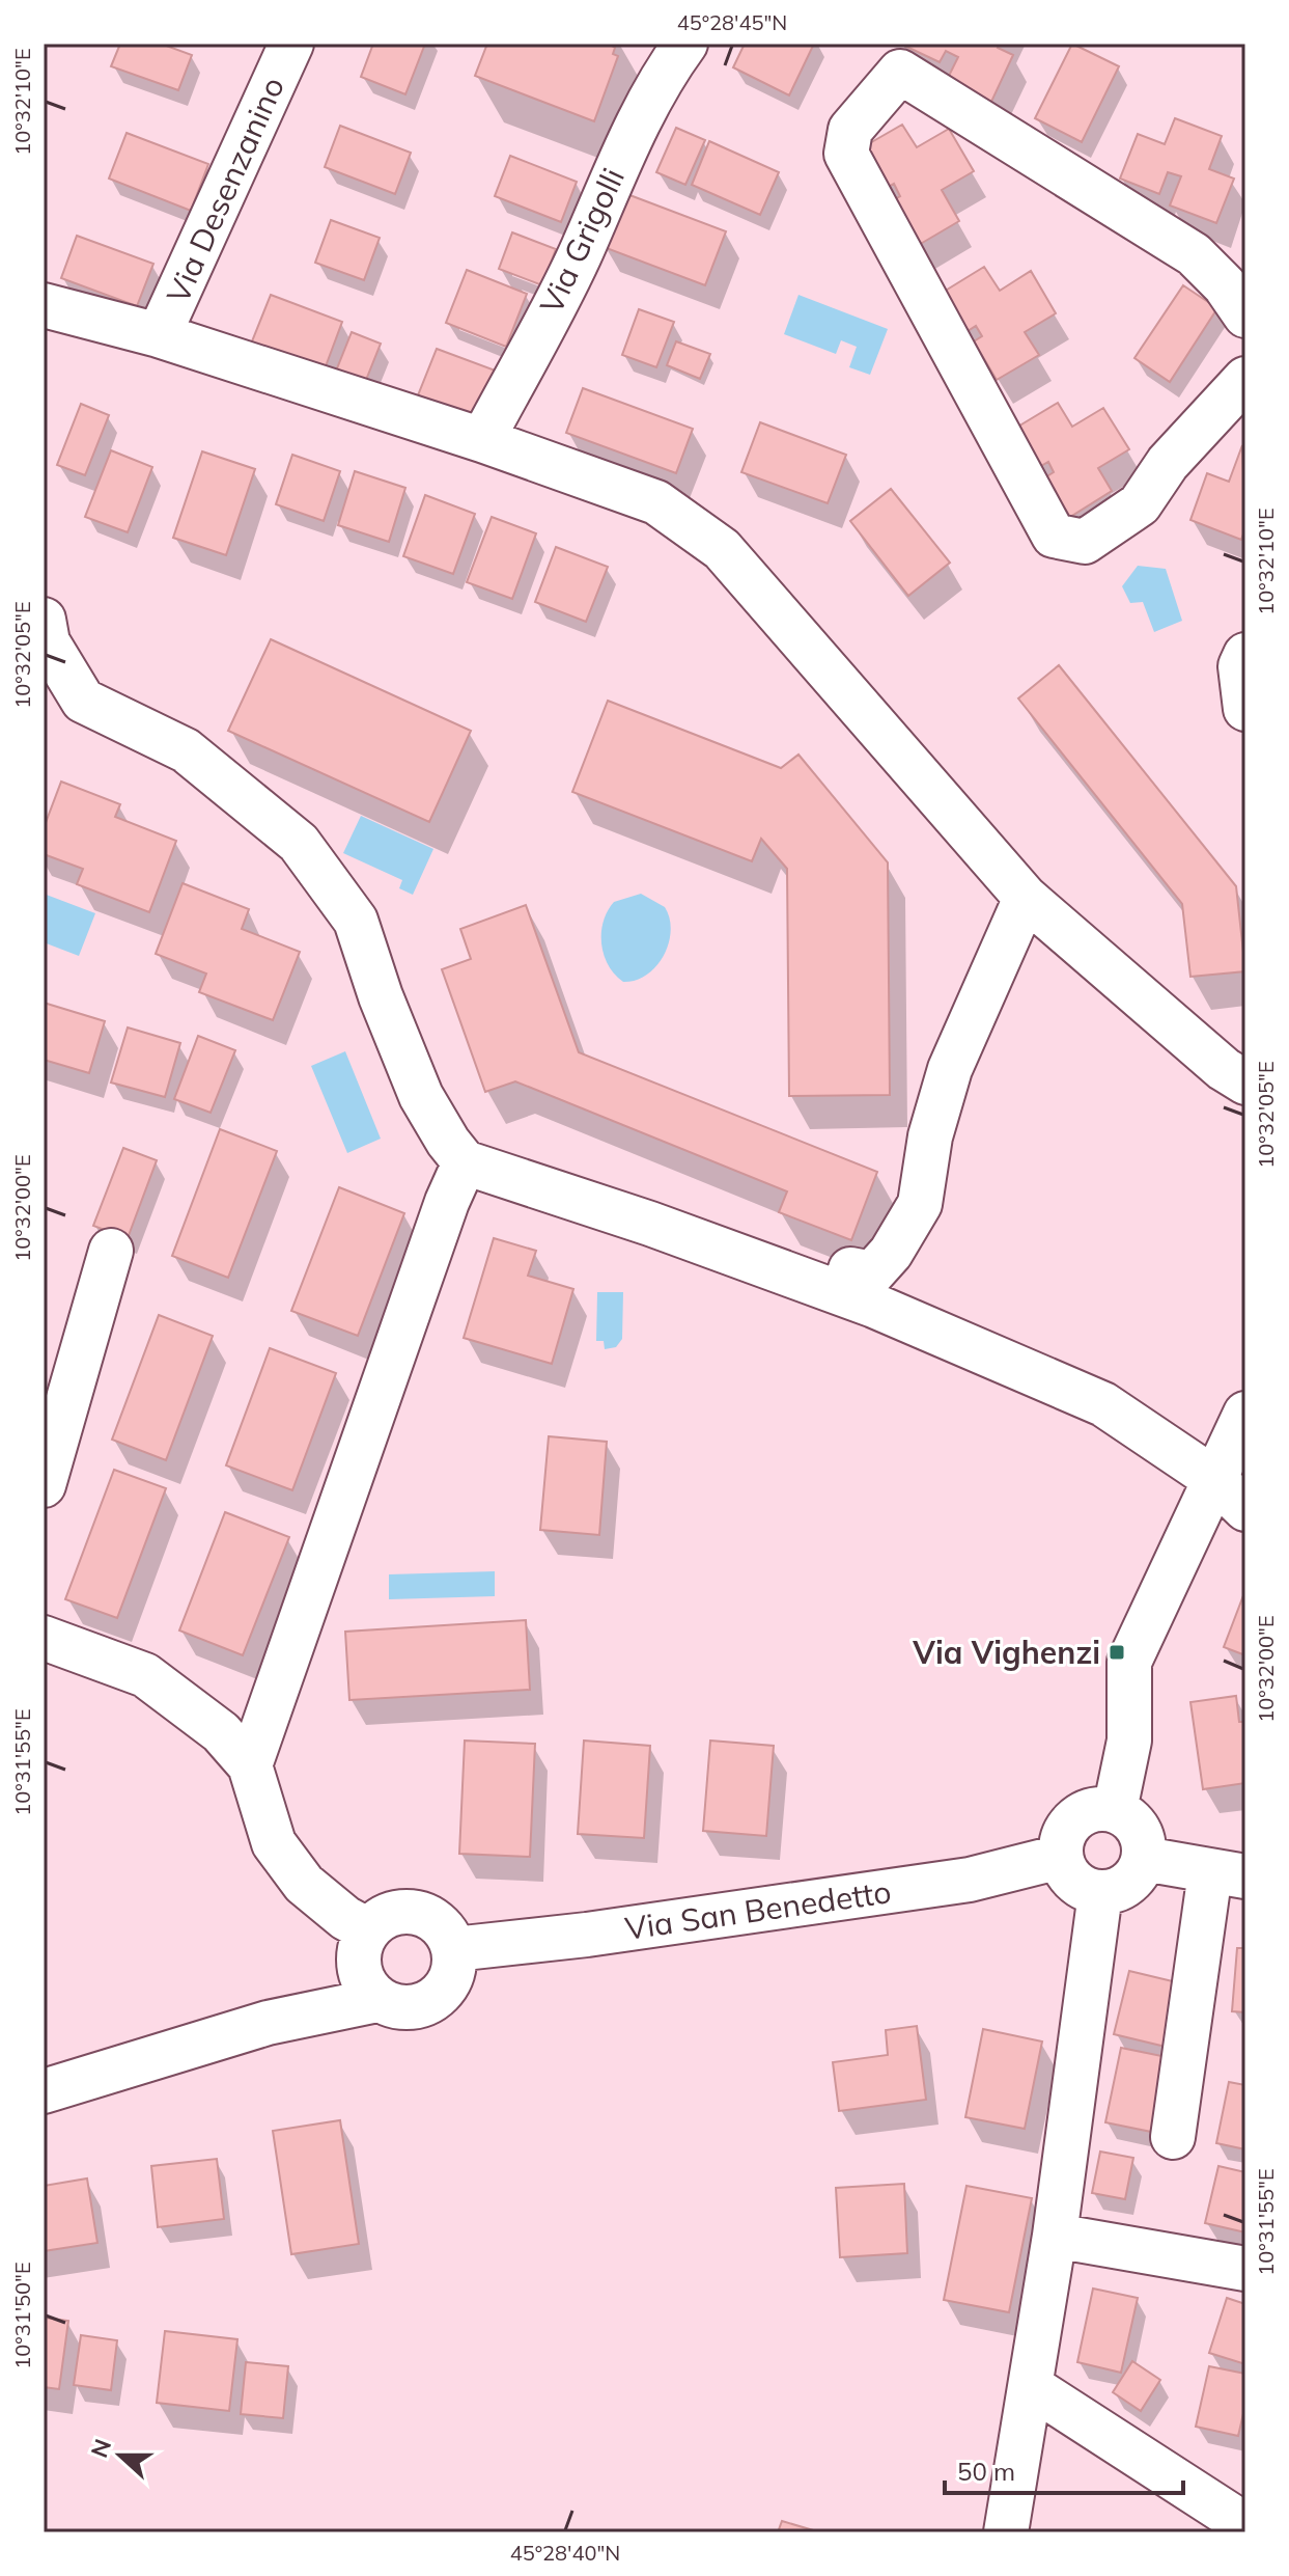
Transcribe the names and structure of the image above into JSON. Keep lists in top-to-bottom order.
{
  "streets": {
    "street": ["Via Desenzanino", "Via Grigolli", "Via San Benedetto"]
  },
  "places": {
    "transit": ["Via Vighenzi"]
  },
  "scale_bar": "50 m",
  "north": "left",
  "coordinates": [
    "45°28'45\"N",
    "10°32'10\"E",
    "10°32'05\"E",
    "10°32'00\"E",
    "10°31'55\"E",
    "10°31'50\"E",
    "45°28'40\"N"
  ]
}
